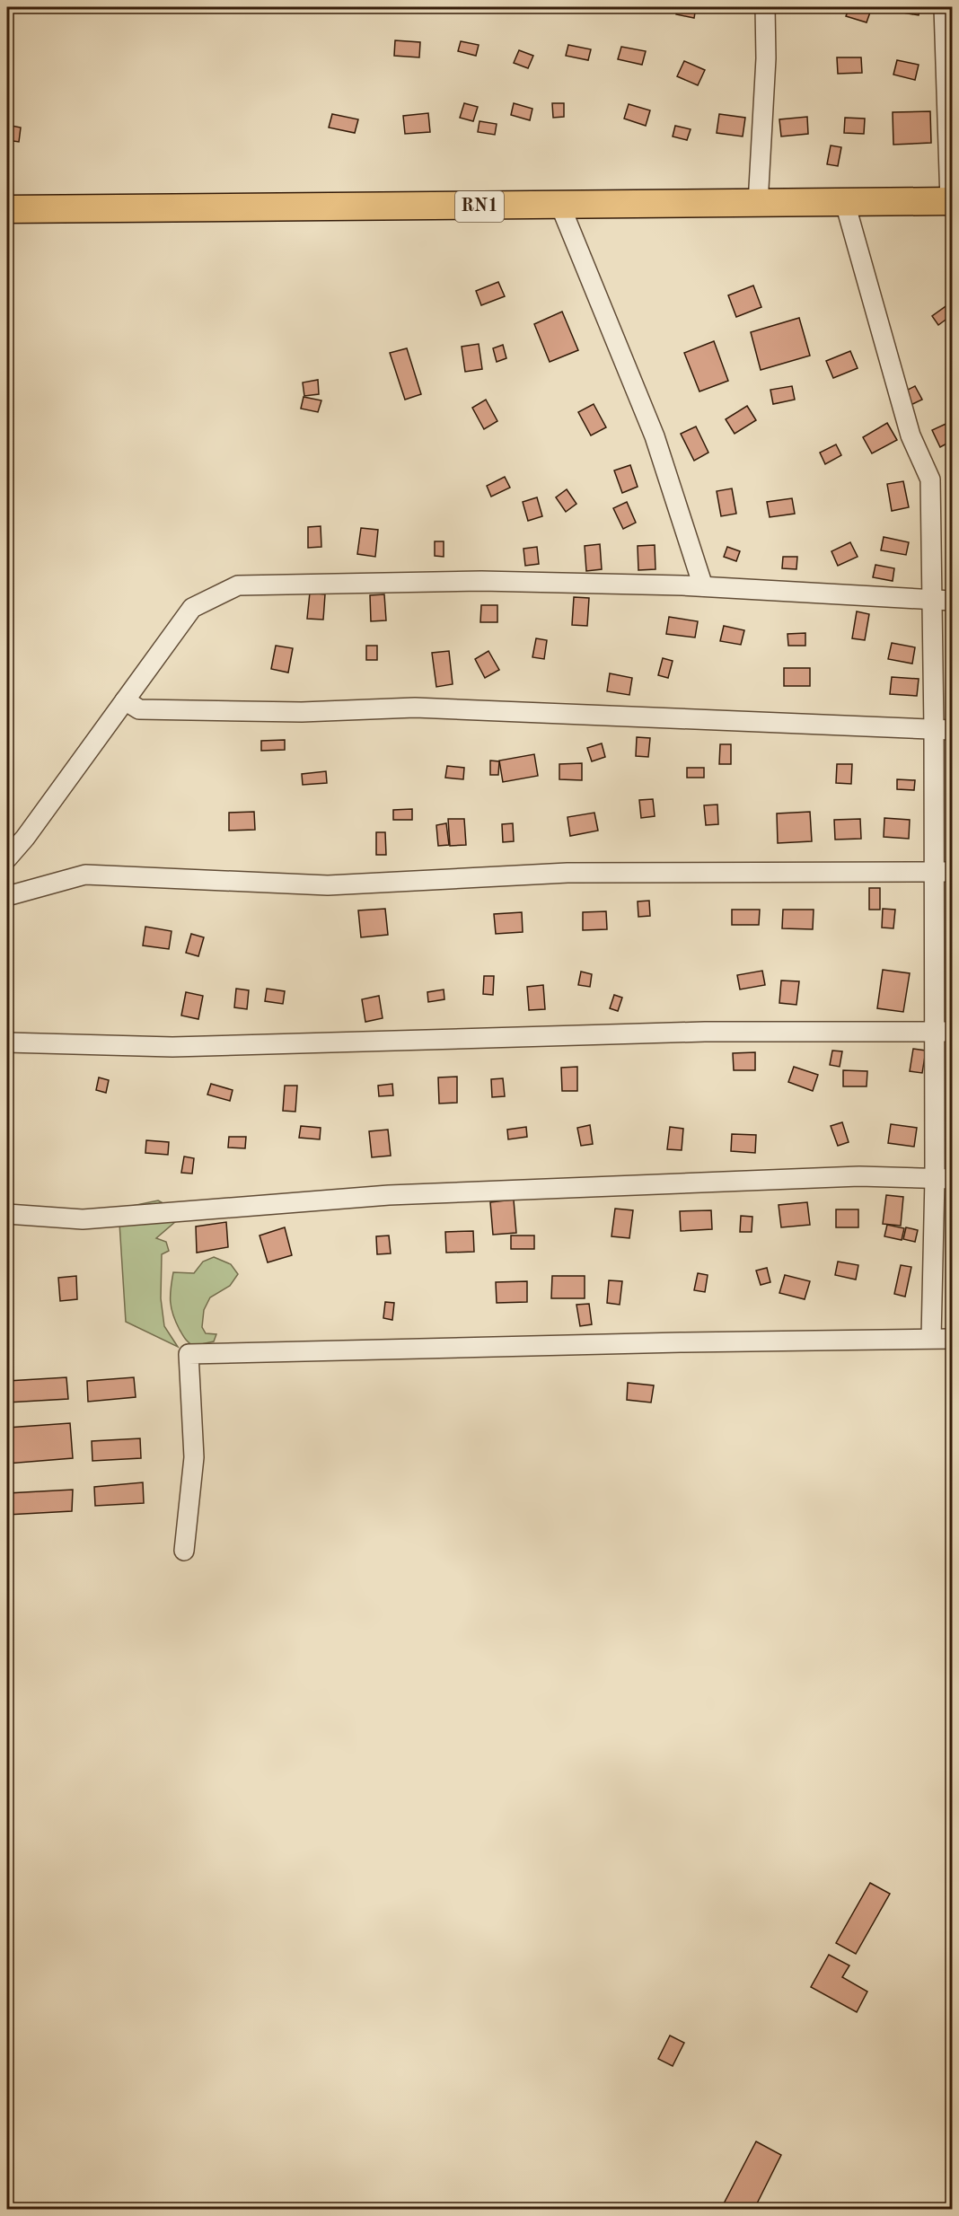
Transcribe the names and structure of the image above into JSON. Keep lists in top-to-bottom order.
{
  "streets": {
    "highway": ["RN1"]
  }
}
